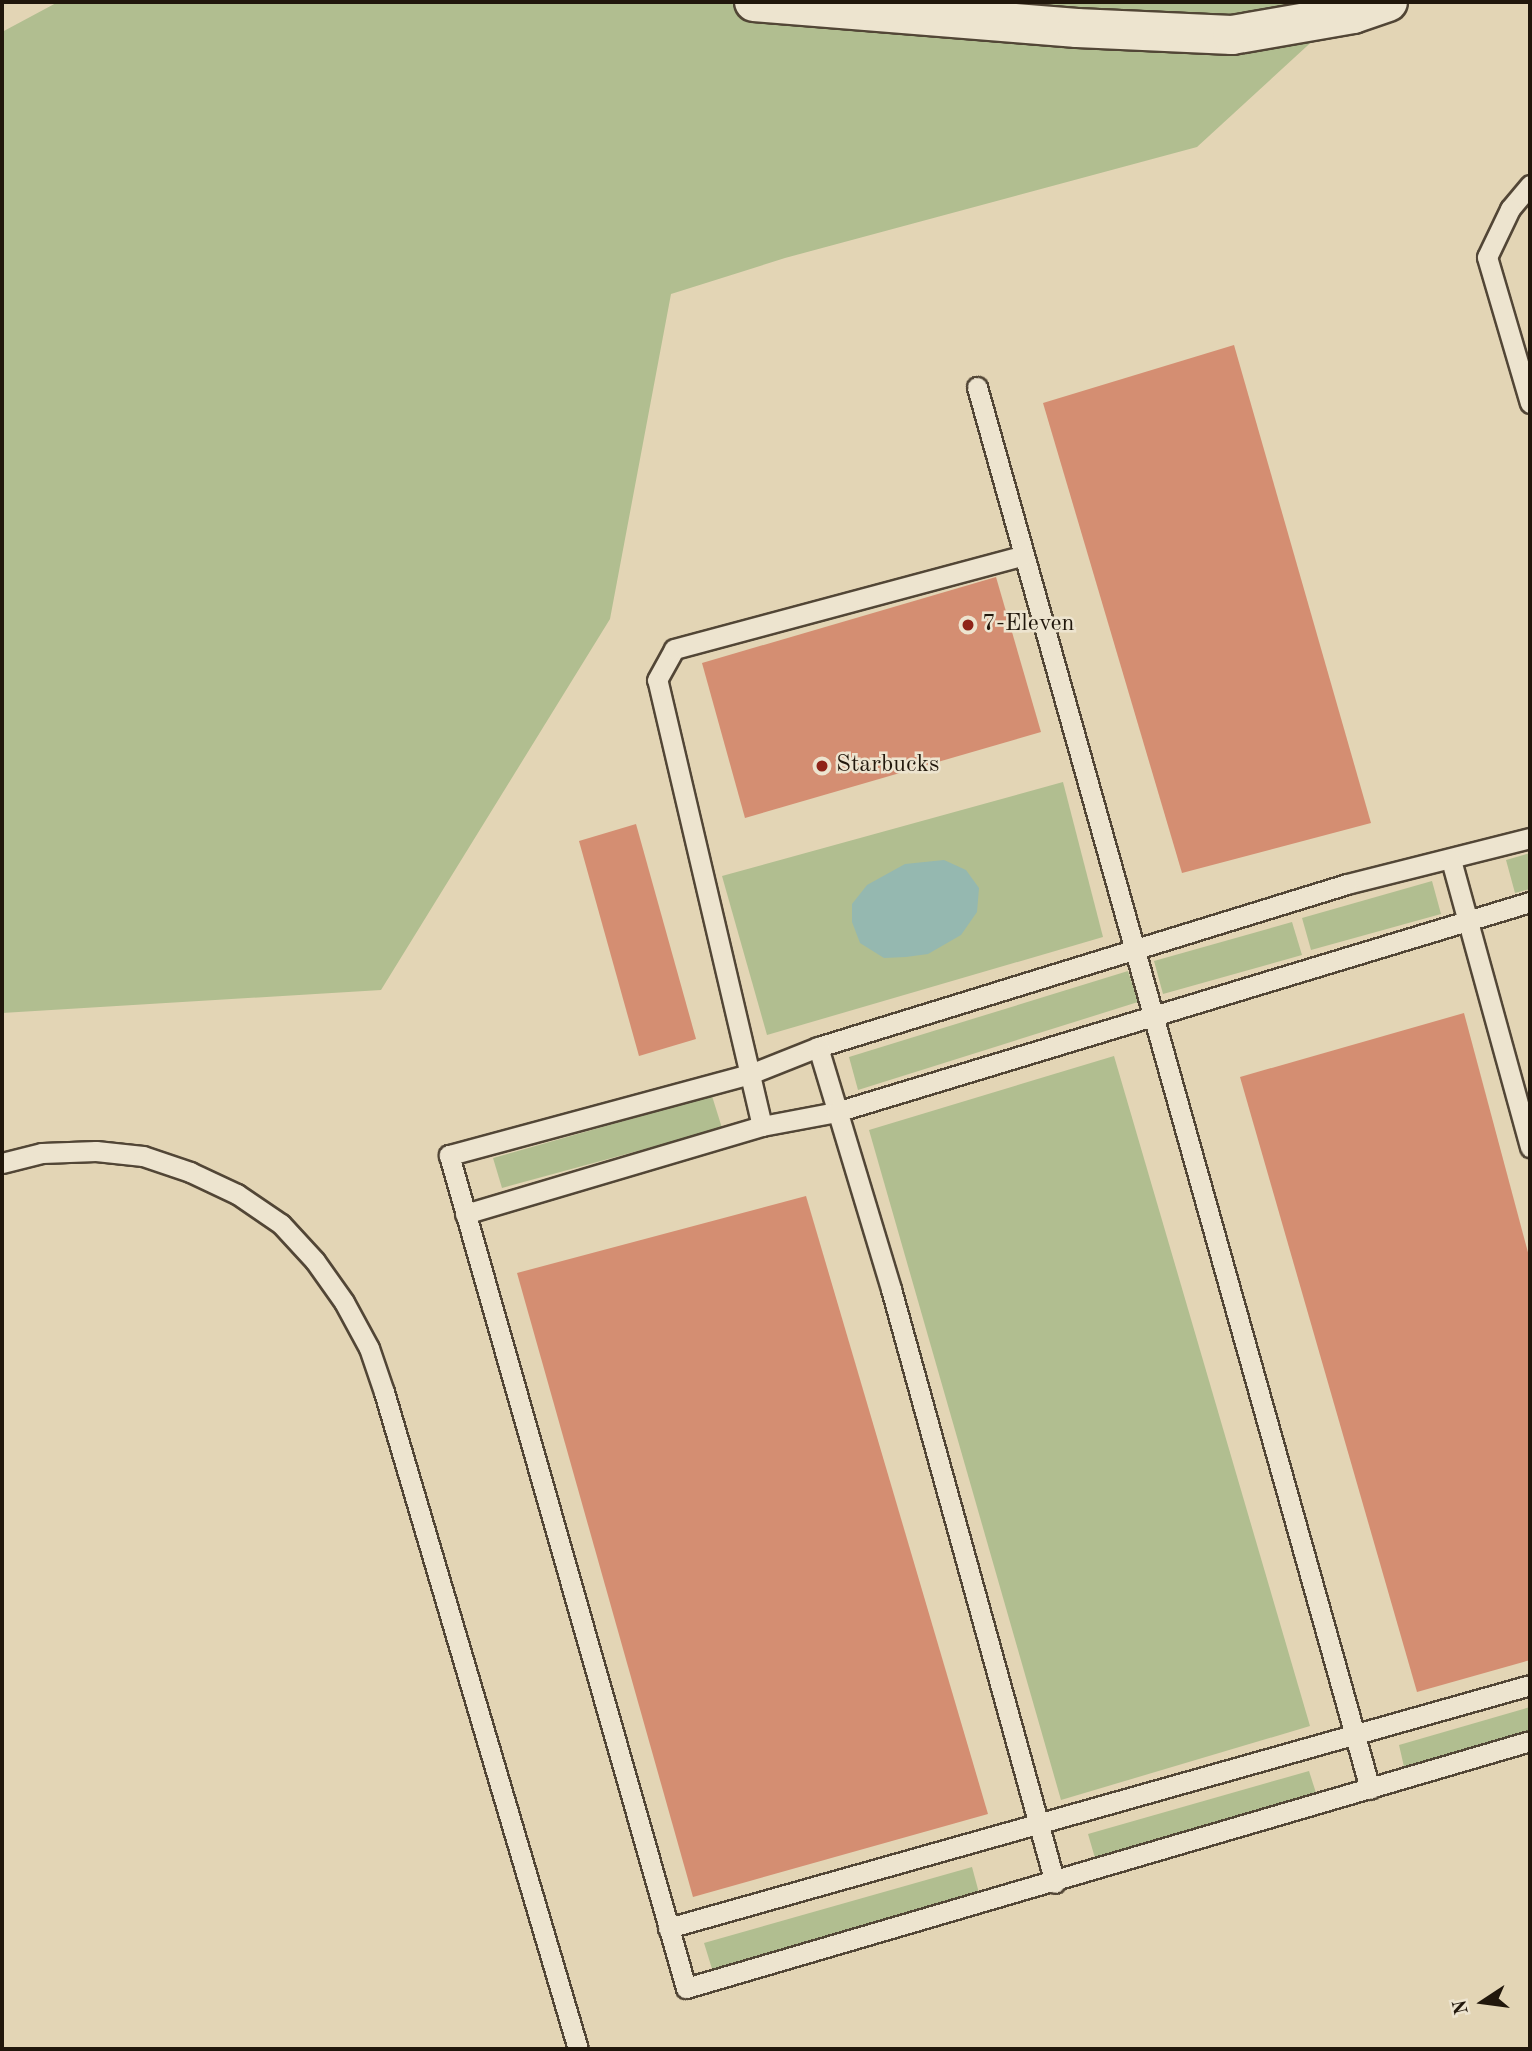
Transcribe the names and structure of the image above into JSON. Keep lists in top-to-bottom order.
{
  "places": ["7-Eleven", "Starbucks"],
  "north": "left"
}
